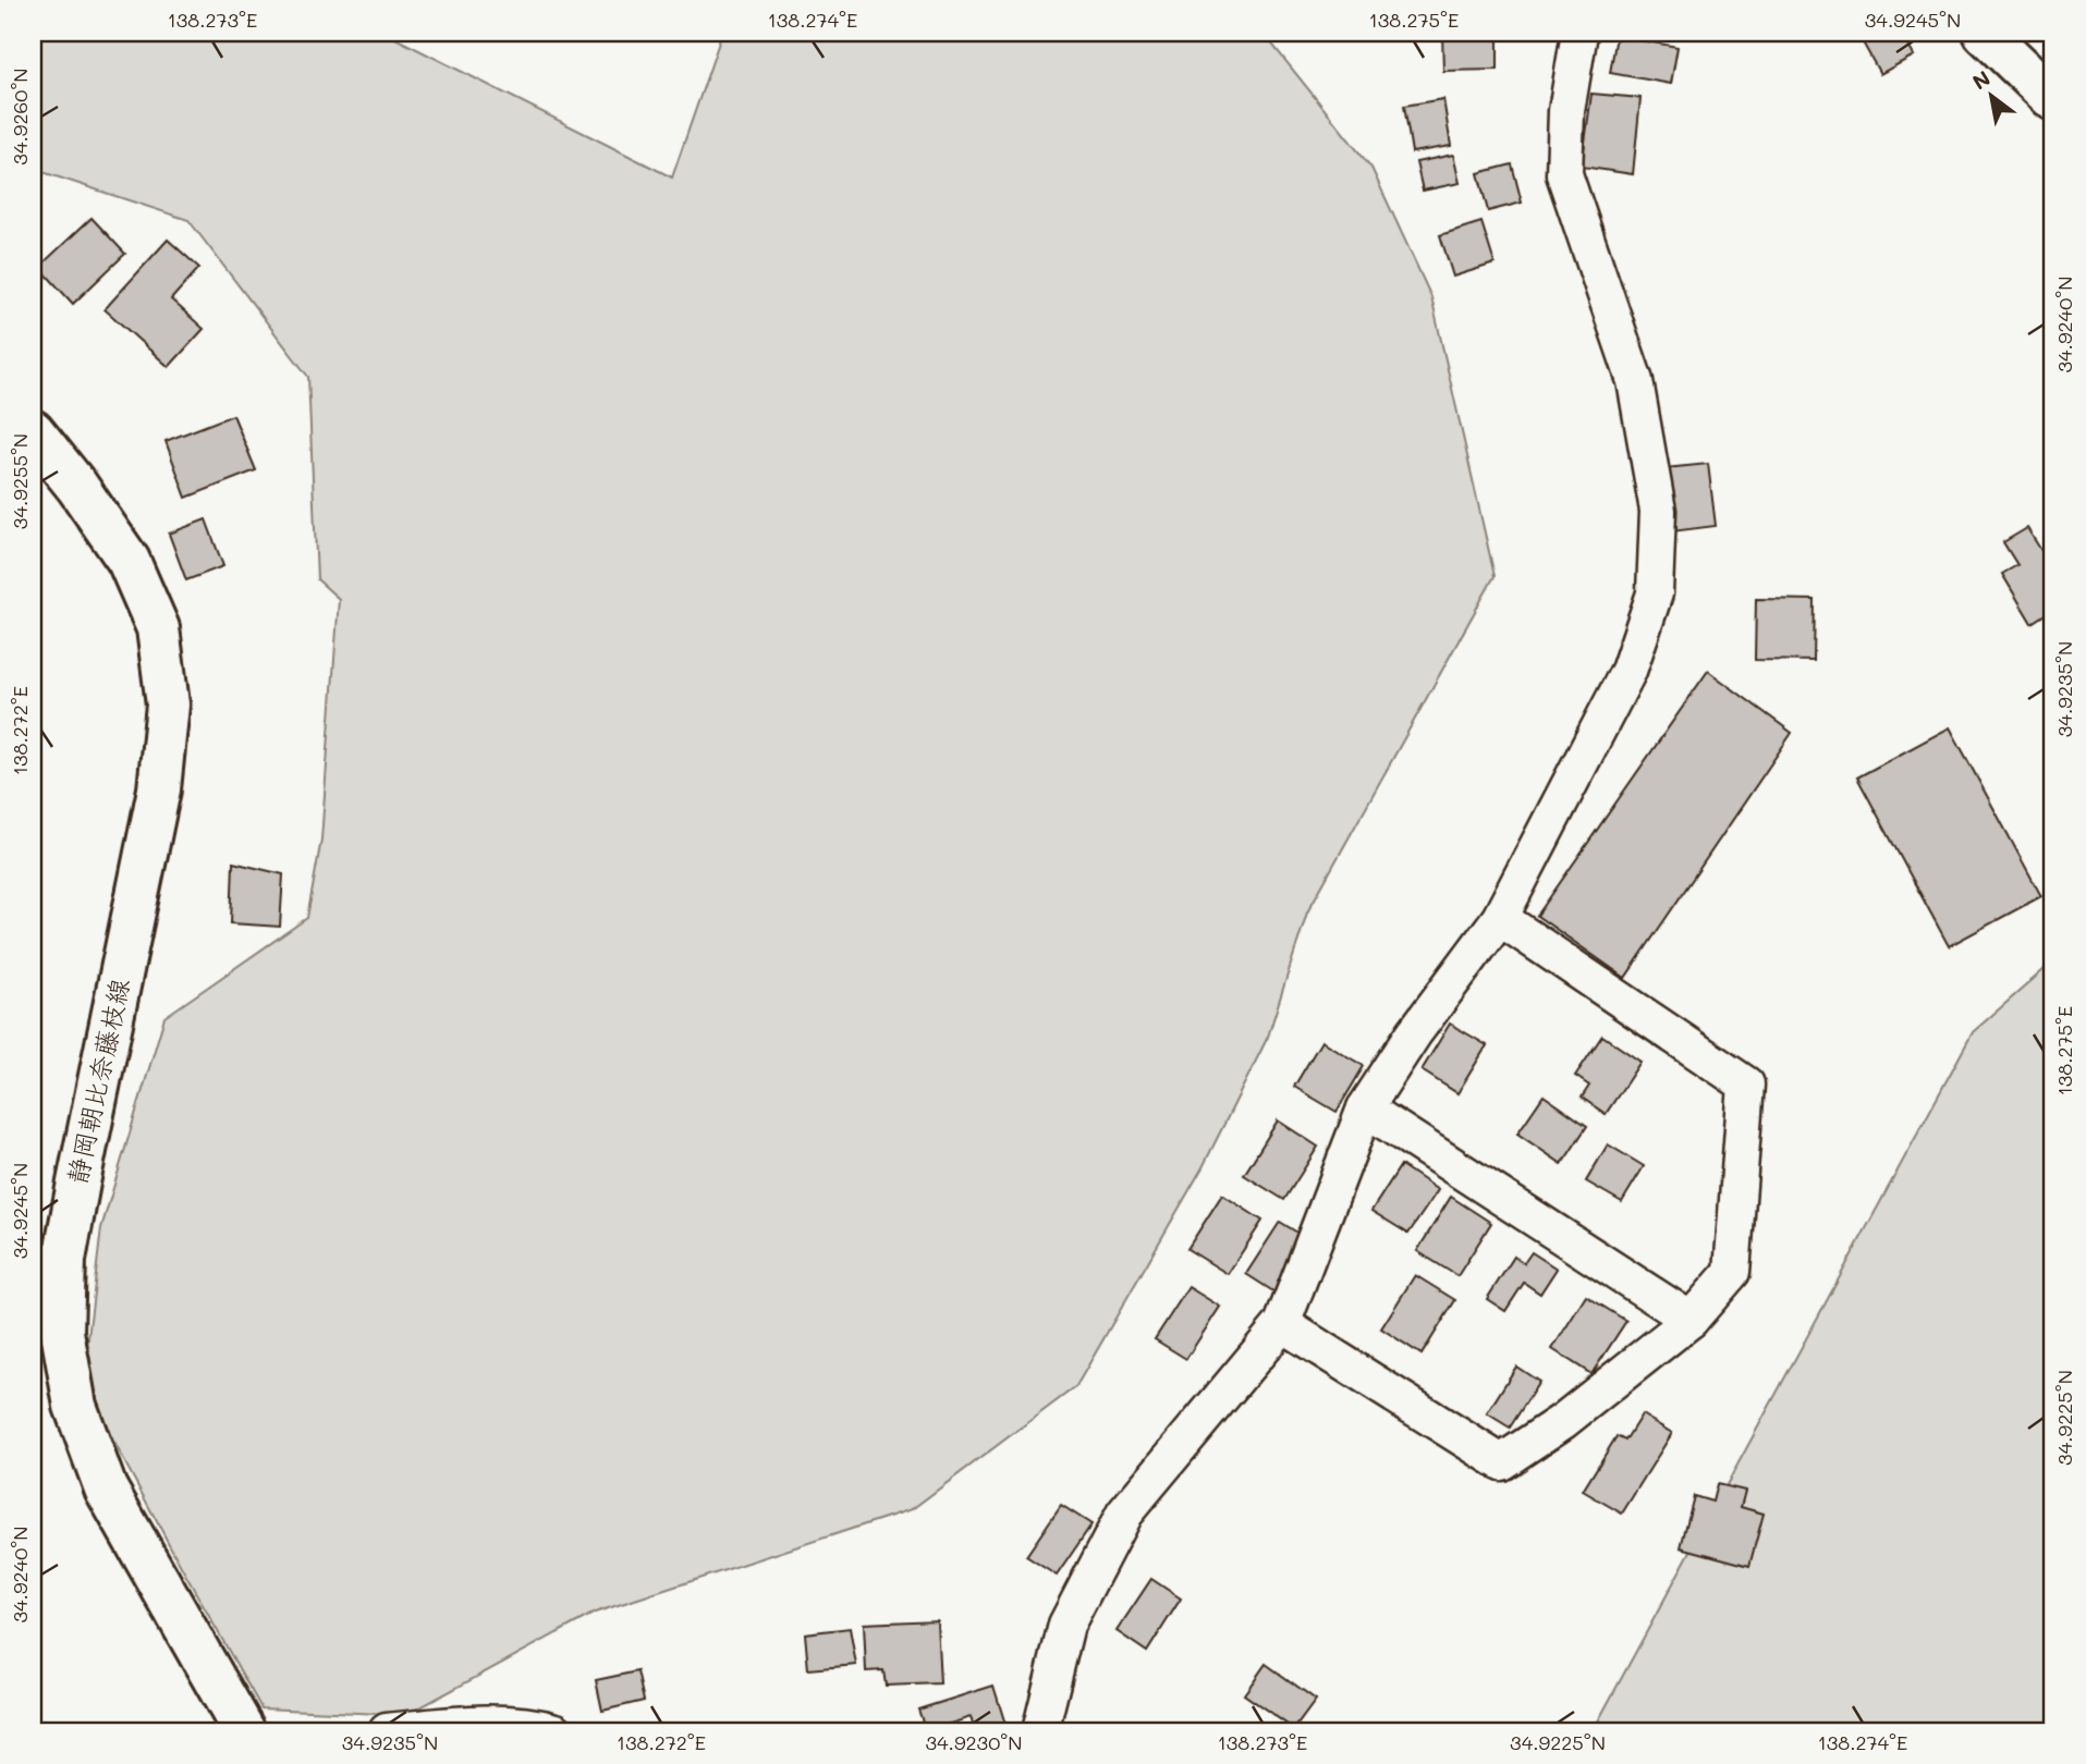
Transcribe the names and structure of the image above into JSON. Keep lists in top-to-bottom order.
{
  "streets": {
    "main road": ["静岡朝比奈藤枝線"]
  },
  "north": "top left",
  "coordinates": [
    "138.273°E",
    "138.274°E",
    "138.275°E",
    "34.9245°N",
    "34.9260°N",
    "34.9240°N",
    "34.9255°N",
    "34.9235°N",
    "138.272°E",
    "34.9225°N",
    "34.9230°N"
  ]
}
